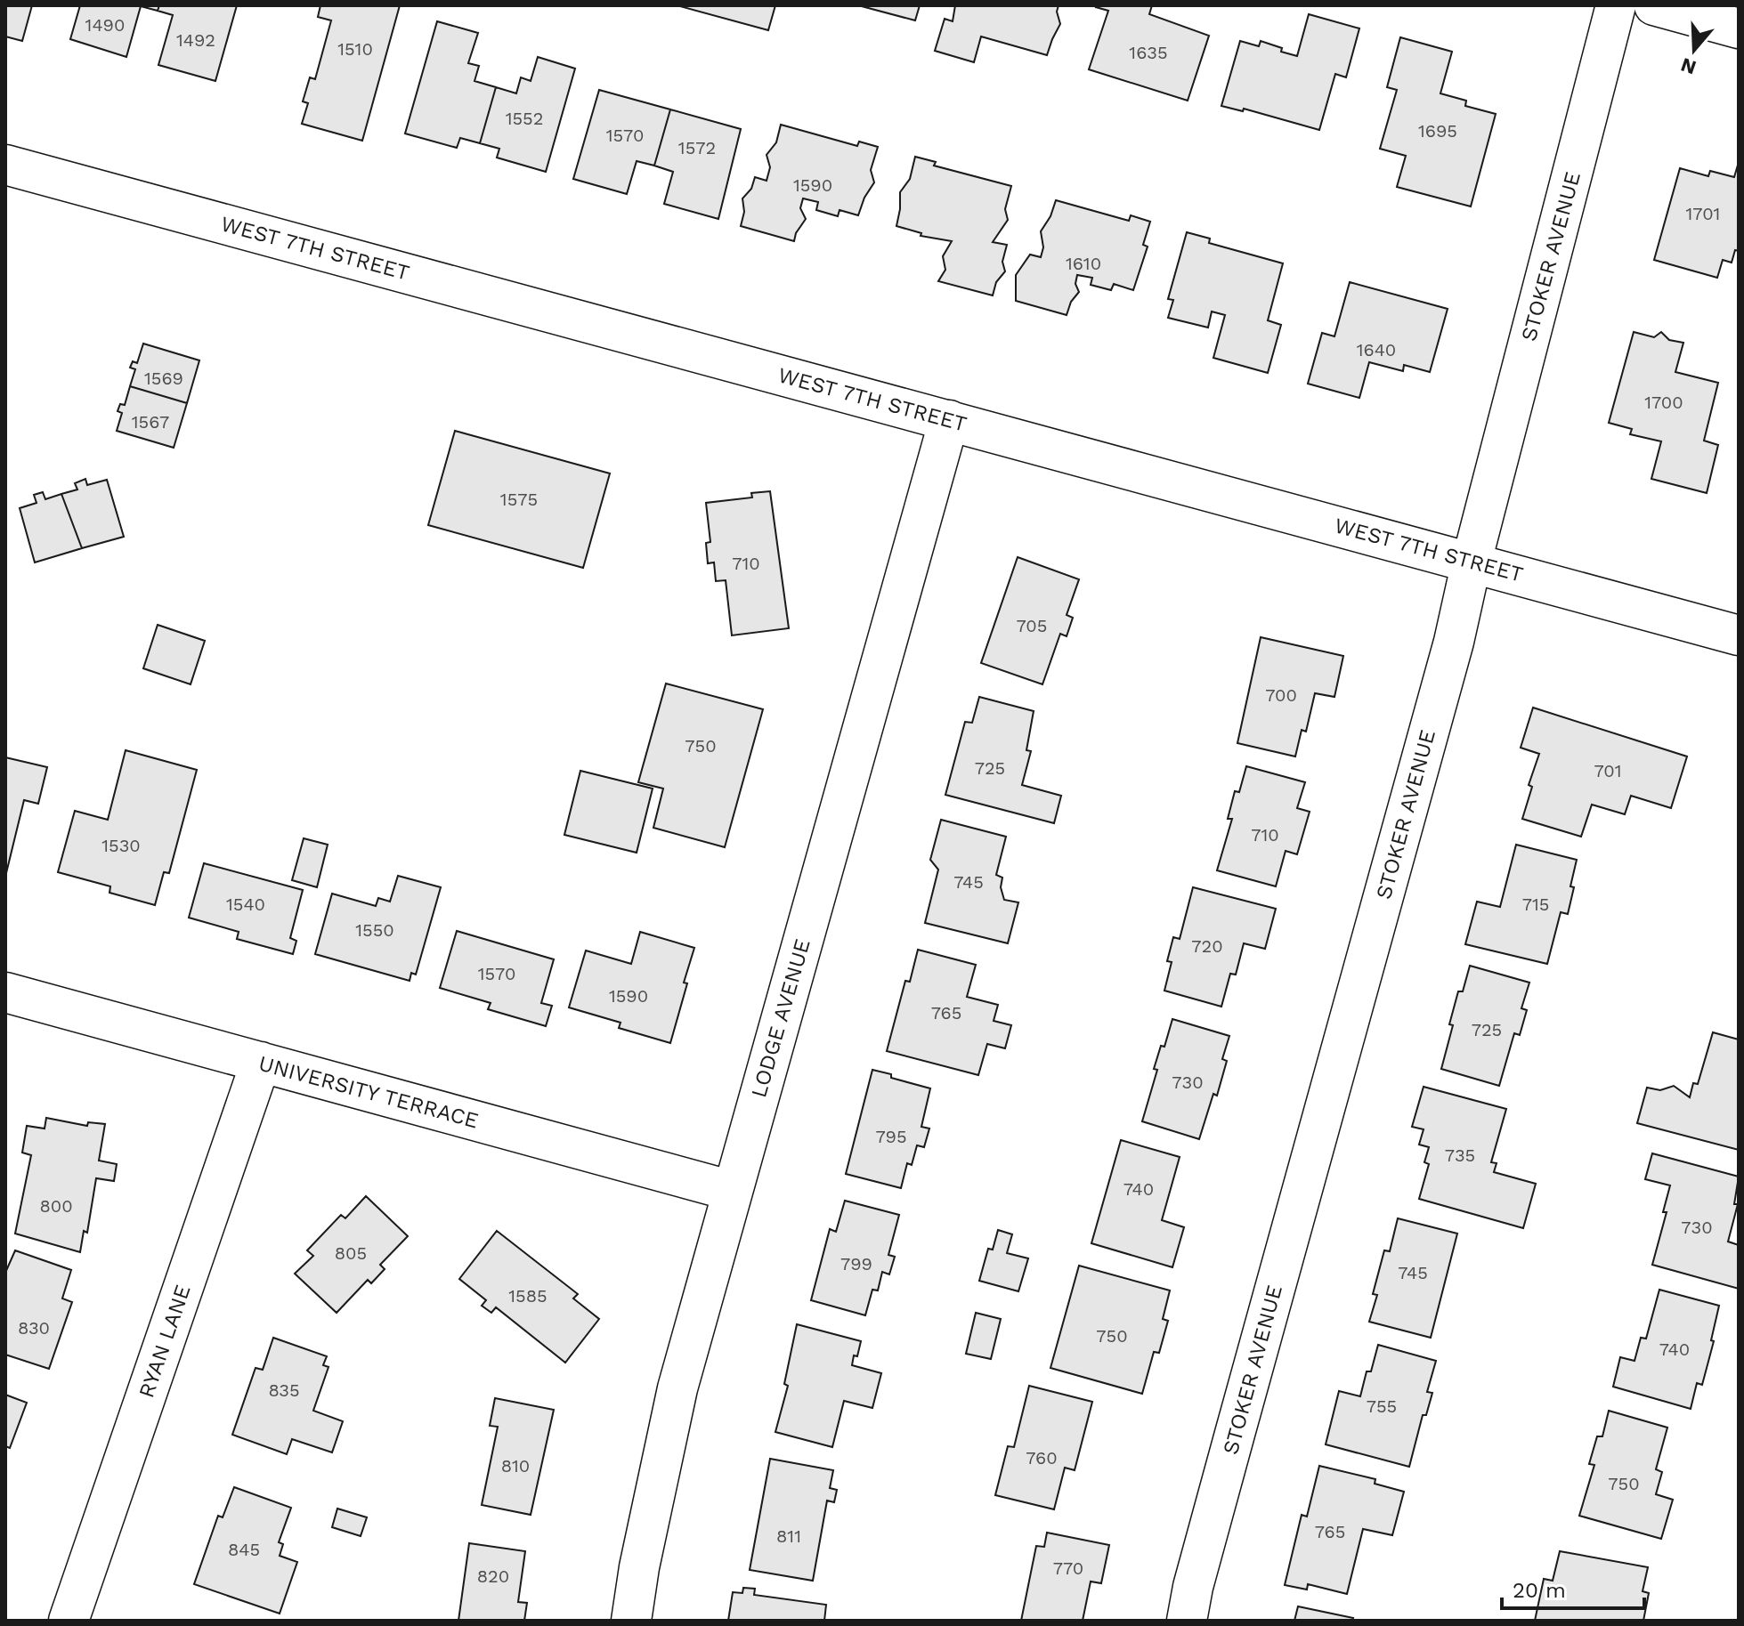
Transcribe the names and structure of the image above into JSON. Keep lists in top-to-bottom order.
{
  "streets": {
    "street": [
      "WEST 7TH STREET",
      "STOKER AVENUE",
      "LODGE AVENUE",
      "UNIVERSITY TERRACE",
      "RYAN LANE"
    ]
  },
  "crossings": [
    ["WEST 7TH STREET", "STOKER AVENUE"],
    ["WEST 7TH STREET", "LODGE AVENUE"],
    ["LODGE AVENUE", "UNIVERSITY TERRACE"],
    ["UNIVERSITY TERRACE", "RYAN LANE"]
  ],
  "house_numbers": [
    "1490",
    "1492",
    "1510",
    "1635",
    "1552",
    "1695",
    "1570",
    "1572",
    "1590",
    "1701",
    "1610",
    "1640",
    "1569",
    "1700",
    "1567",
    "1575",
    "710",
    "705",
    "700",
    "750",
    "725",
    "701",
    "710",
    "1530",
    "745",
    "1540",
    "715",
    "1550",
    "720",
    "1570",
    "1590",
    "765",
    "725",
    "730",
    "795",
    "735",
    "740",
    "800",
    "730",
    "805",
    "799",
    "745",
    "1585",
    "830",
    "750",
    "740",
    "835",
    "755",
    "760",
    "810",
    "750",
    "765",
    "811",
    "845",
    "770",
    "820"
  ],
  "scale_bar": "20 m",
  "north": "bottom"
}
